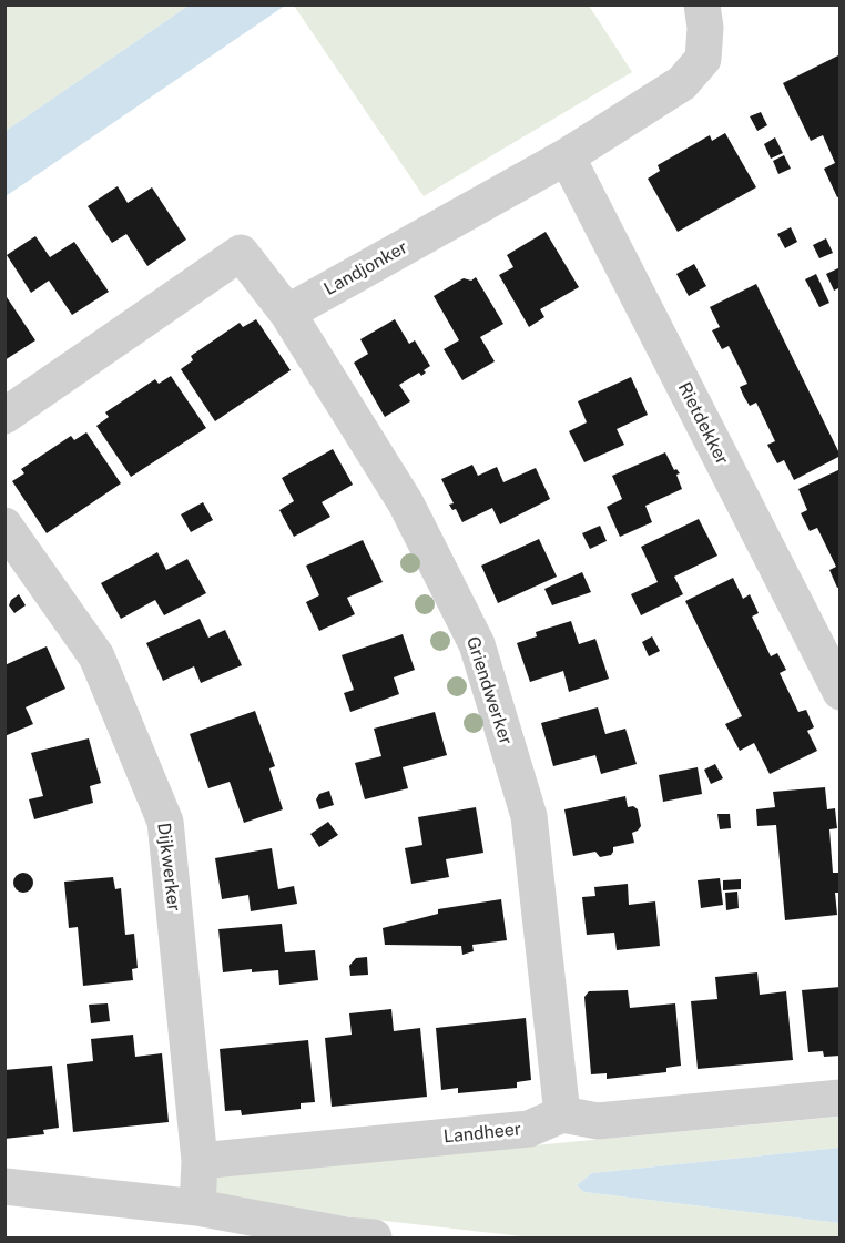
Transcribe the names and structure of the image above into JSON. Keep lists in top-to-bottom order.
{
  "streets": {
    "street": [
      "Landjonker",
      "Rietdekker",
      "Griendwerker",
      "Dijkwerker",
      "Landheer"
    ]
  },
  "crossings": [
    ["Landjonker", "Rietdekker"],
    ["Landjonker", "Griendwerker"],
    ["Griendwerker", "Landheer"],
    ["Dijkwerker", "Landheer"]
  ]
}
